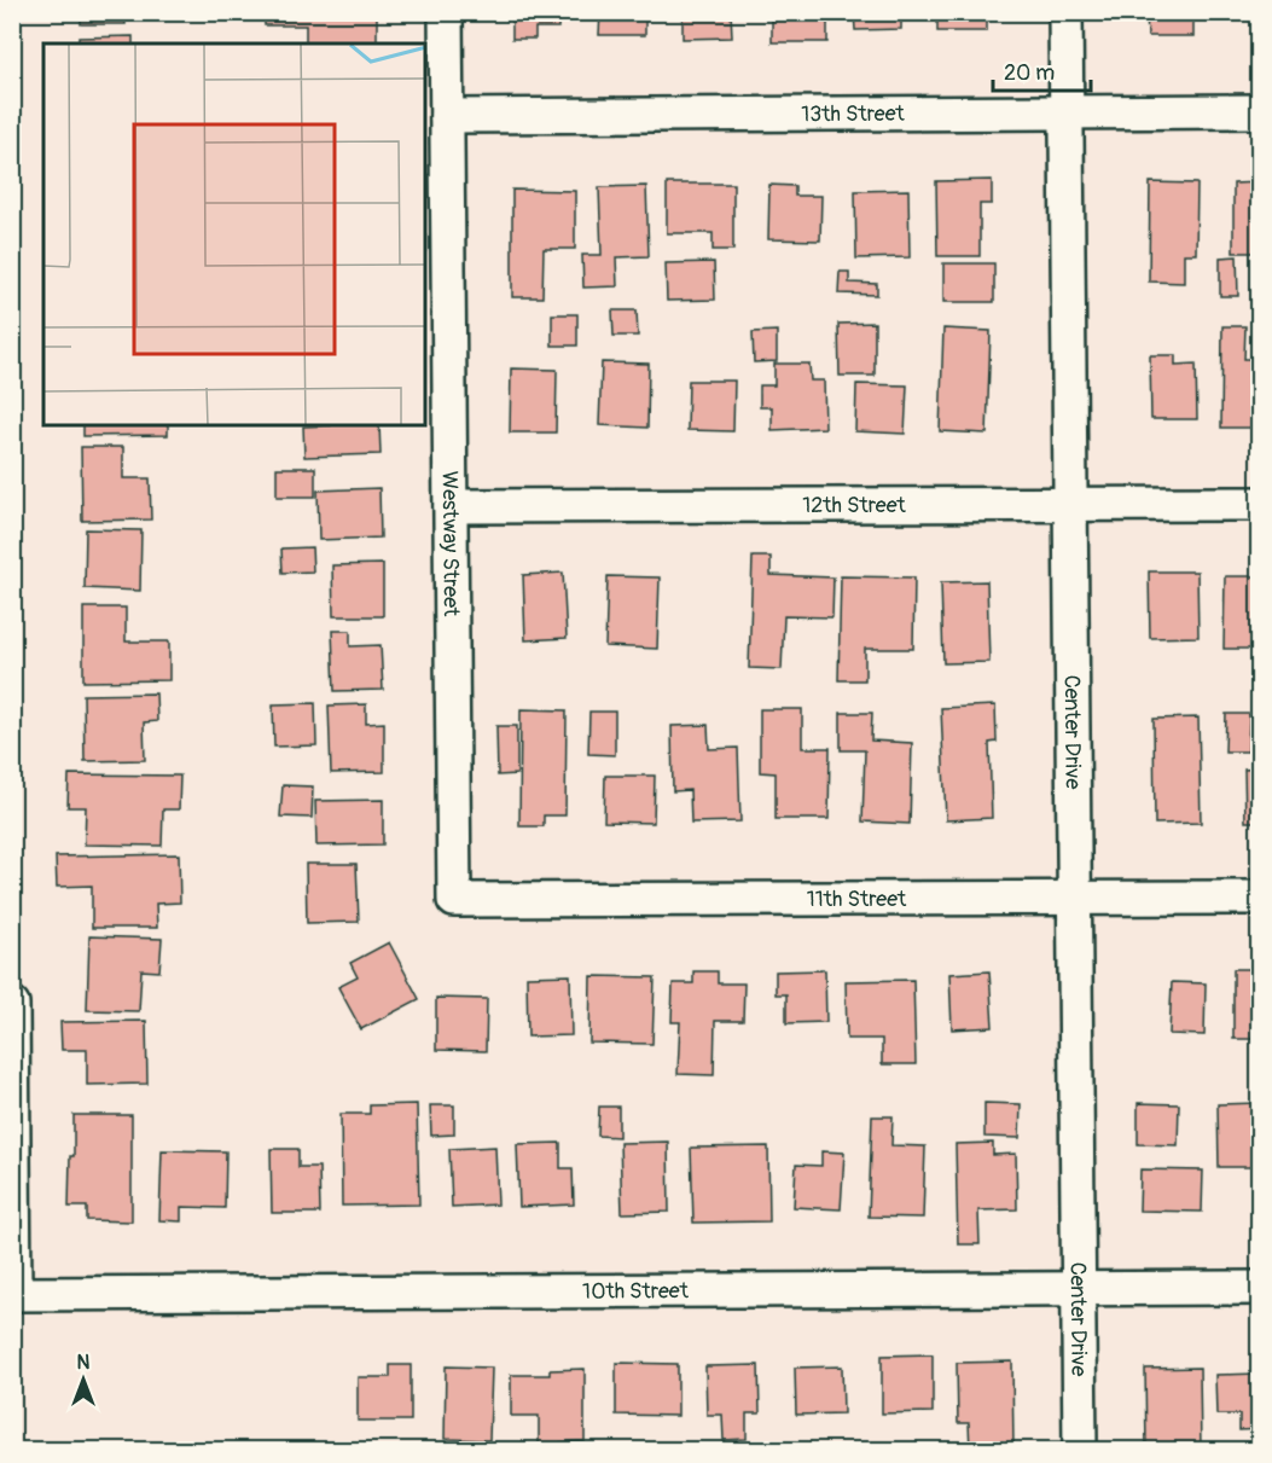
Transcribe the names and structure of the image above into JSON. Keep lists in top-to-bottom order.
{
  "streets": {
    "street": [
      "13th Street",
      "12th Street",
      "Westway Street",
      "Center Drive",
      "11th Street",
      "10th Street"
    ]
  },
  "crossings": [
    ["13th Street", "Westway Street"],
    ["13th Street", "Center Drive"],
    ["12th Street", "Westway Street"],
    ["12th Street", "Center Drive"],
    ["Westway Street", "11th Street"],
    ["Center Drive", "11th Street"],
    ["Center Drive", "10th Street"]
  ],
  "scale_bar": "20 m",
  "north": "top"
}
